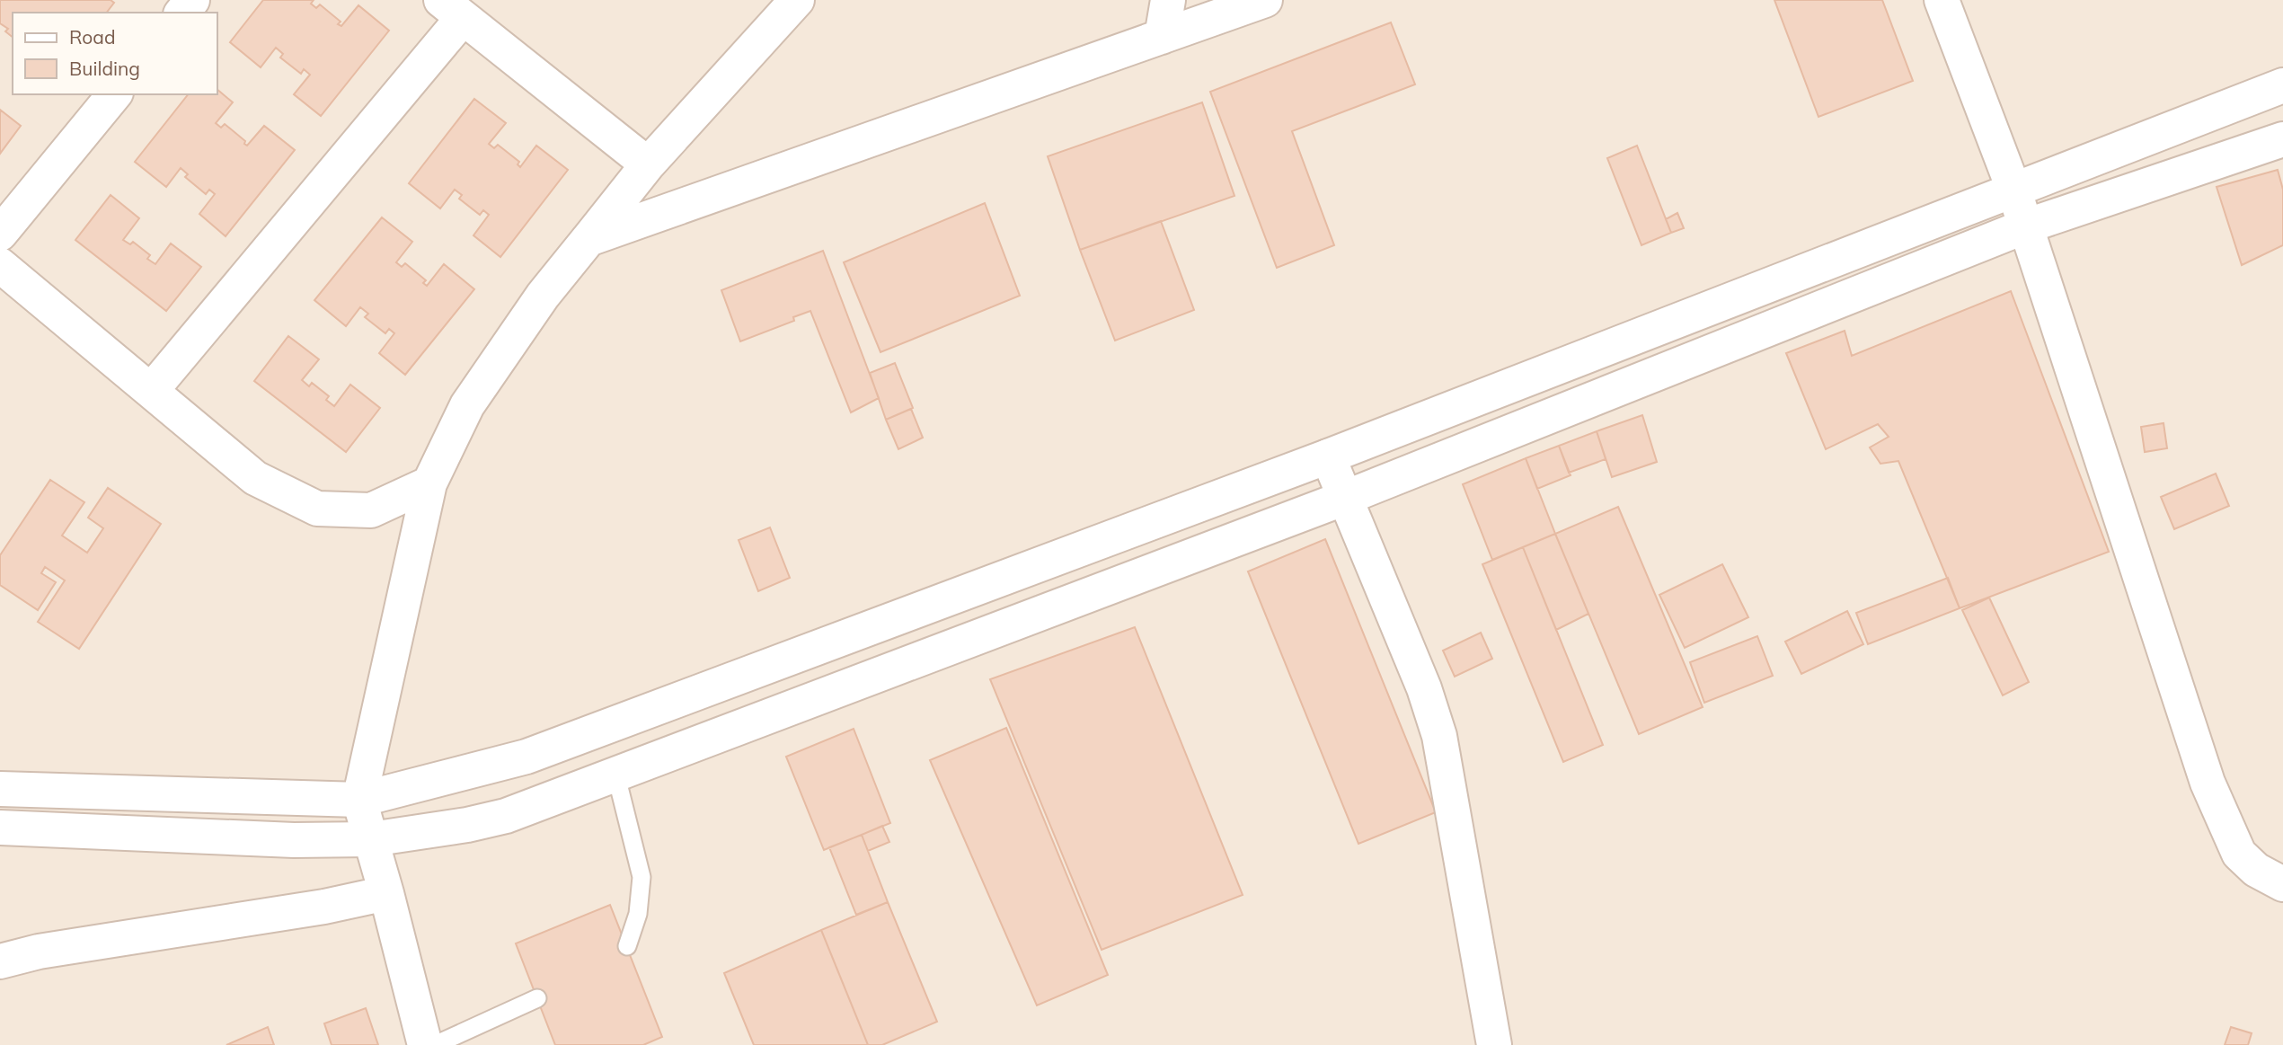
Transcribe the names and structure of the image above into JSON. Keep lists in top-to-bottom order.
{
  "legend": ["Road", "Building"]
}
